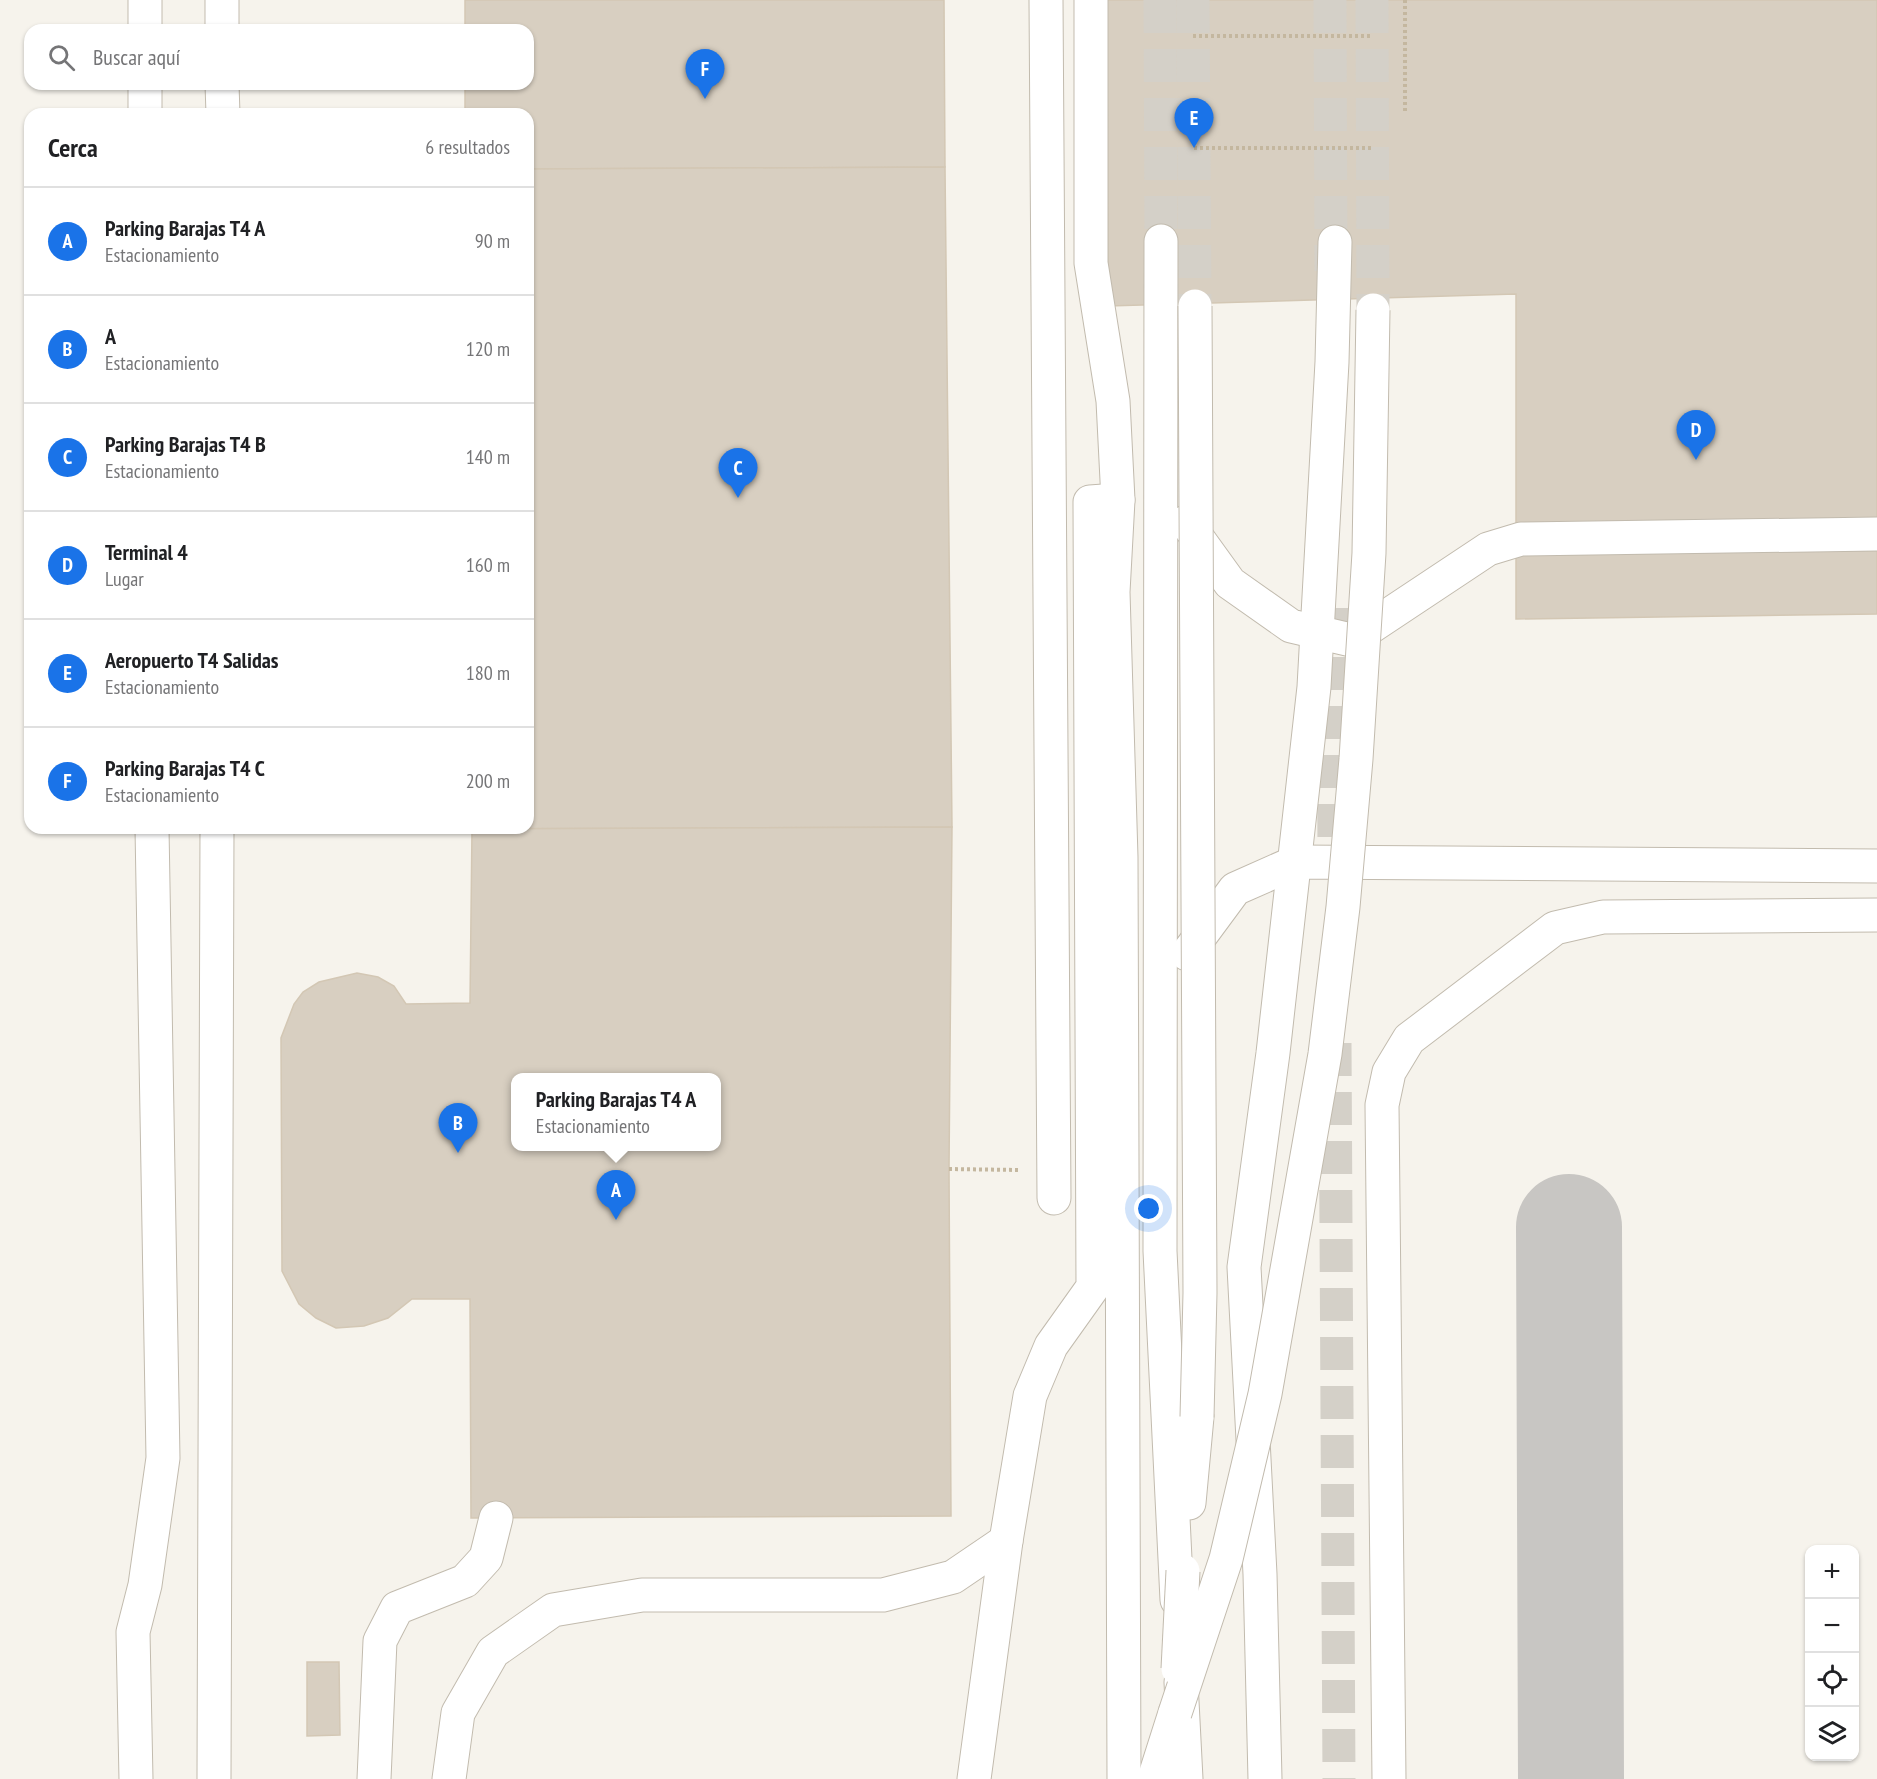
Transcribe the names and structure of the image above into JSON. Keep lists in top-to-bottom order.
{
  "page": {
    "search": "Buscar aquí",
    "pins": [
      "F",
      "E",
      "D",
      "C",
      "B",
      "A"
    ],
    "heading": ["Cerca", "6 resultados"],
    "list": [
      {
        "mark": "A",
        "name": "Parking Barajas T4 A",
        "note": "Estacionamiento",
        "value": "90 m"
      },
      {
        "mark": "B",
        "name": "A",
        "note": "Estacionamiento",
        "value": "120 m"
      },
      {
        "mark": "C",
        "name": "Parking Barajas T4 B",
        "note": "Estacionamiento",
        "value": "140 m"
      },
      {
        "mark": "D",
        "name": "Terminal 4",
        "note": "Lugar",
        "value": "160 m"
      },
      {
        "mark": "E",
        "name": "Aeropuerto T4 Salidas",
        "note": "Estacionamiento",
        "value": "180 m"
      },
      {
        "mark": "F",
        "name": "Parking Barajas T4 C",
        "note": "Estacionamiento",
        "value": "200 m"
      }
    ],
    "popup": ["Parking Barajas T4 A", "Estacionamiento"],
    "map_buttons": ["+", "−"]
  }
}
